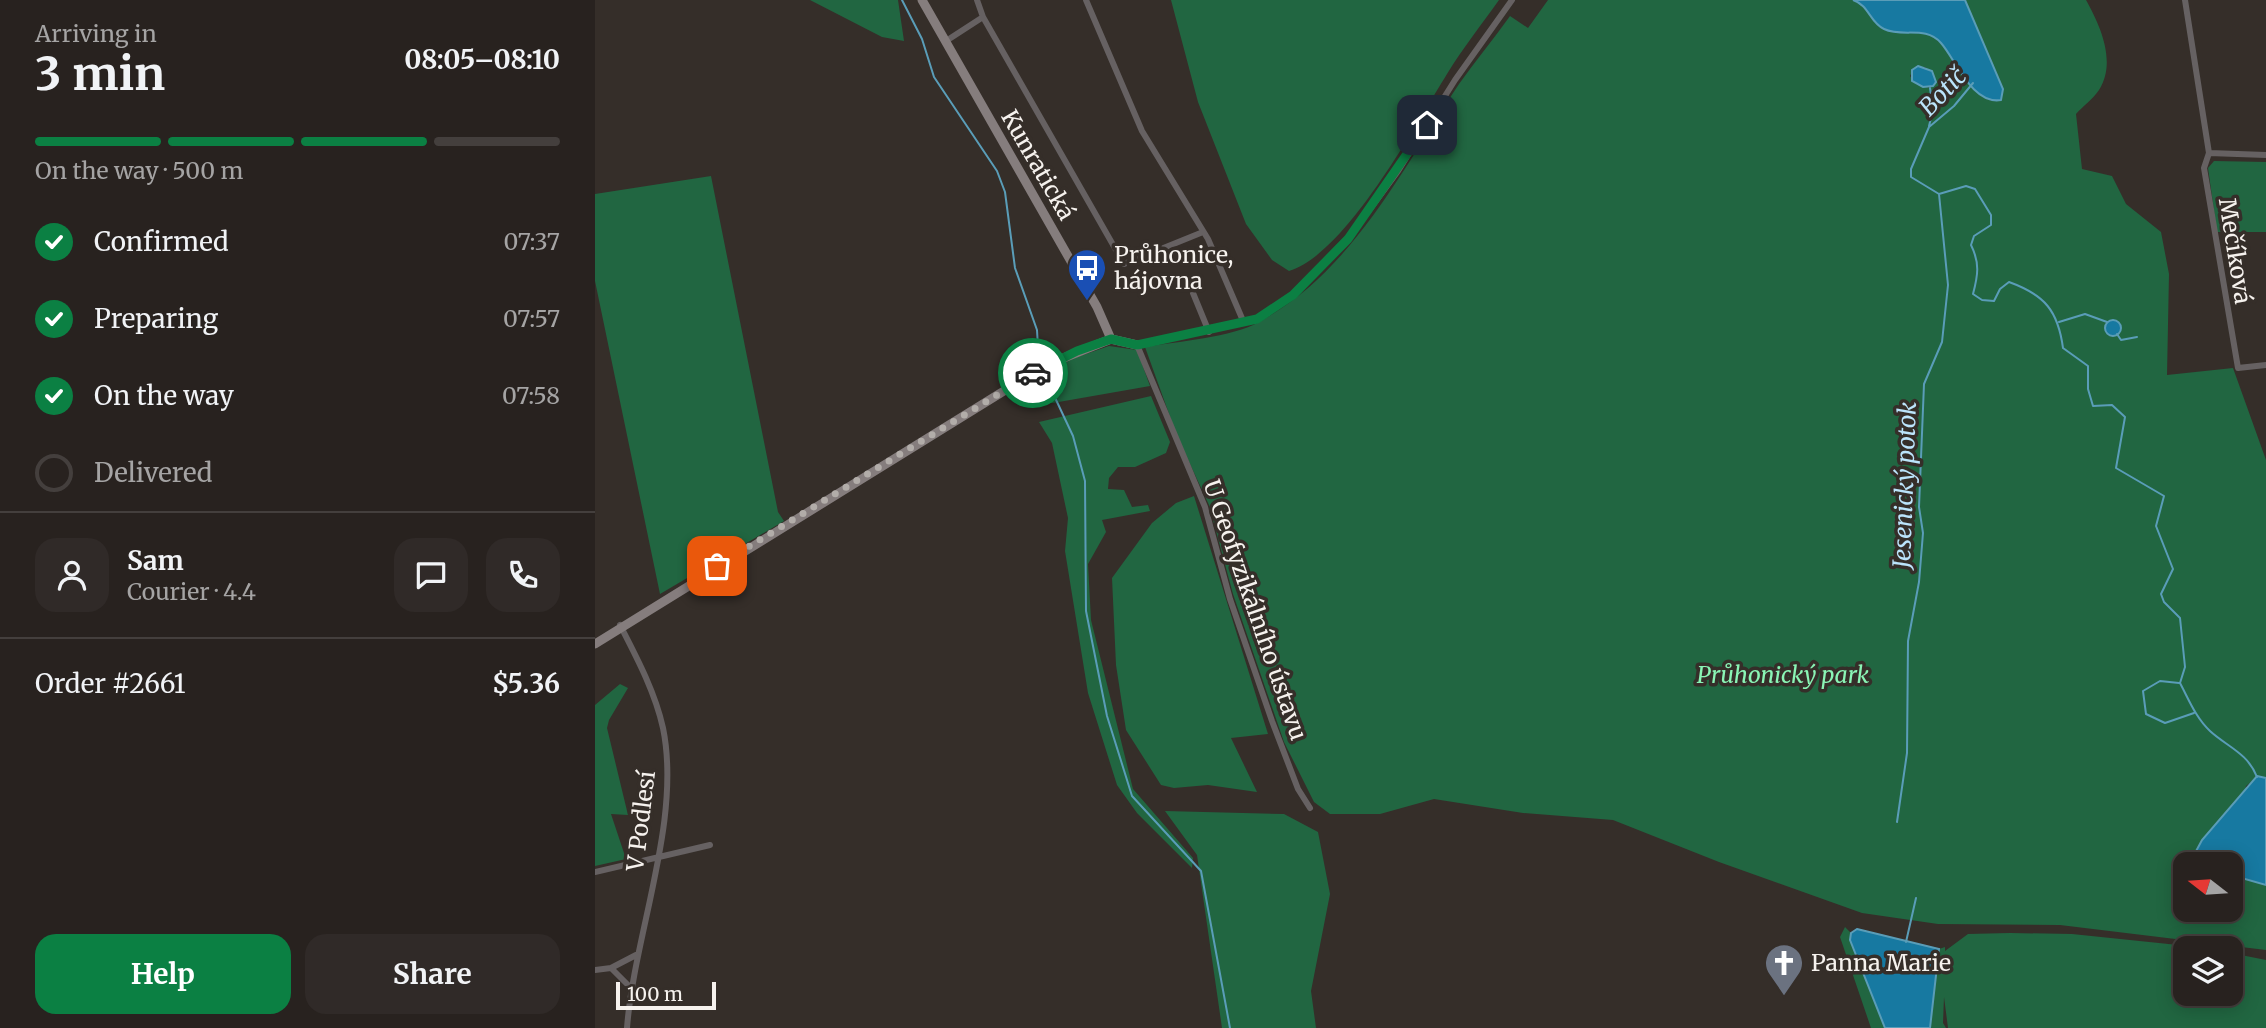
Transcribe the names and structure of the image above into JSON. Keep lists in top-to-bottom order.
{
  "streets": {
    "street": [
      "Kunratická",
      "Mečíková",
      "U Geofyzikálního ústavu",
      "V Podlesí"
    ]
  },
  "water": ["Botič", "Jesenický potok"],
  "parks": ["Průhonický park"],
  "places": {
    "bus stop": ["Průhonice, hájovna"],
    "church": ["Panna Marie"]
  },
  "scale_bar": "100 m",
  "north": "left",
  "page": {
    "heading": ["3 min", "Arriving in", "08:05–08:10"],
    "panel": [
      "Sam",
      "Courier · 4.4",
      "Order #2661",
      "$5.36"
    ],
    "bar": "On the way · 500 m",
    "list": [
      ["Confirmed", "07:37"],
      ["Preparing", "07:57"],
      ["On the way", "07:58"],
      "Delivered"
    ],
    "buttons": ["Help", "Share"],
    "scale": "100 m"
  }
}
